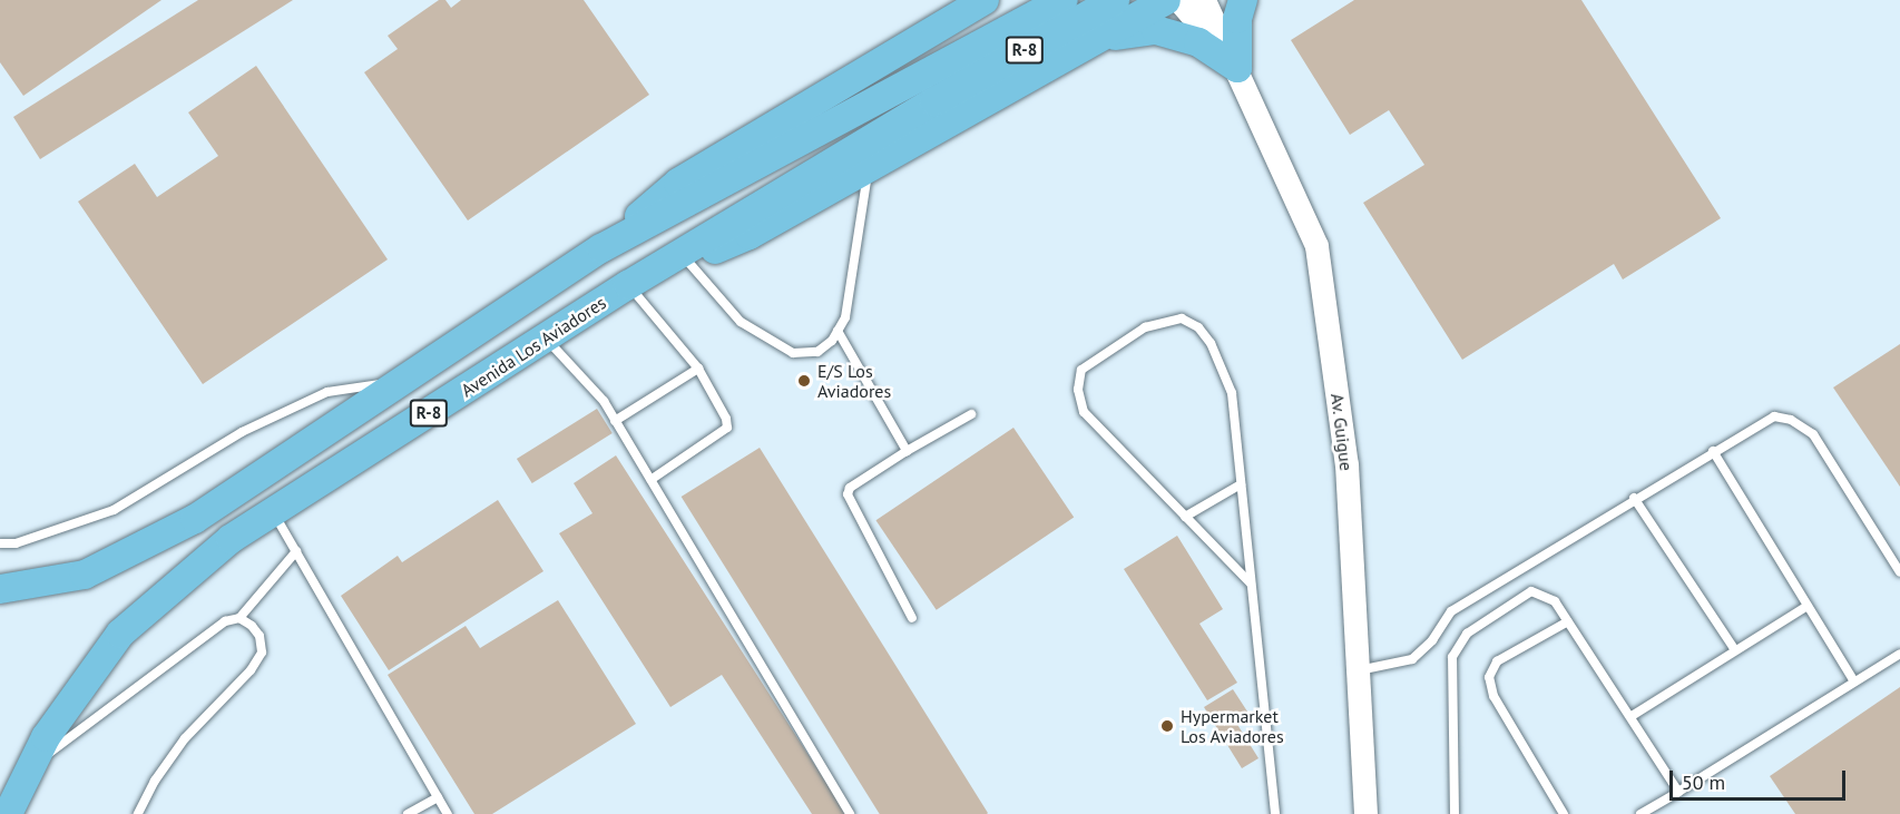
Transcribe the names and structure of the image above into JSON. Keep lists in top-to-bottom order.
{
  "streets": {
    "main road": ["R-8", "Avenida Los Aviadores"],
    "street": ["Av. Guigue"]
  },
  "crossings": [
    ["R-8", "Avenida Los Aviadores"]
  ],
  "places": ["E/S Los Aviadores", "Hypermarket Los Aviadores"],
  "scale_bar": "50 m"
}
